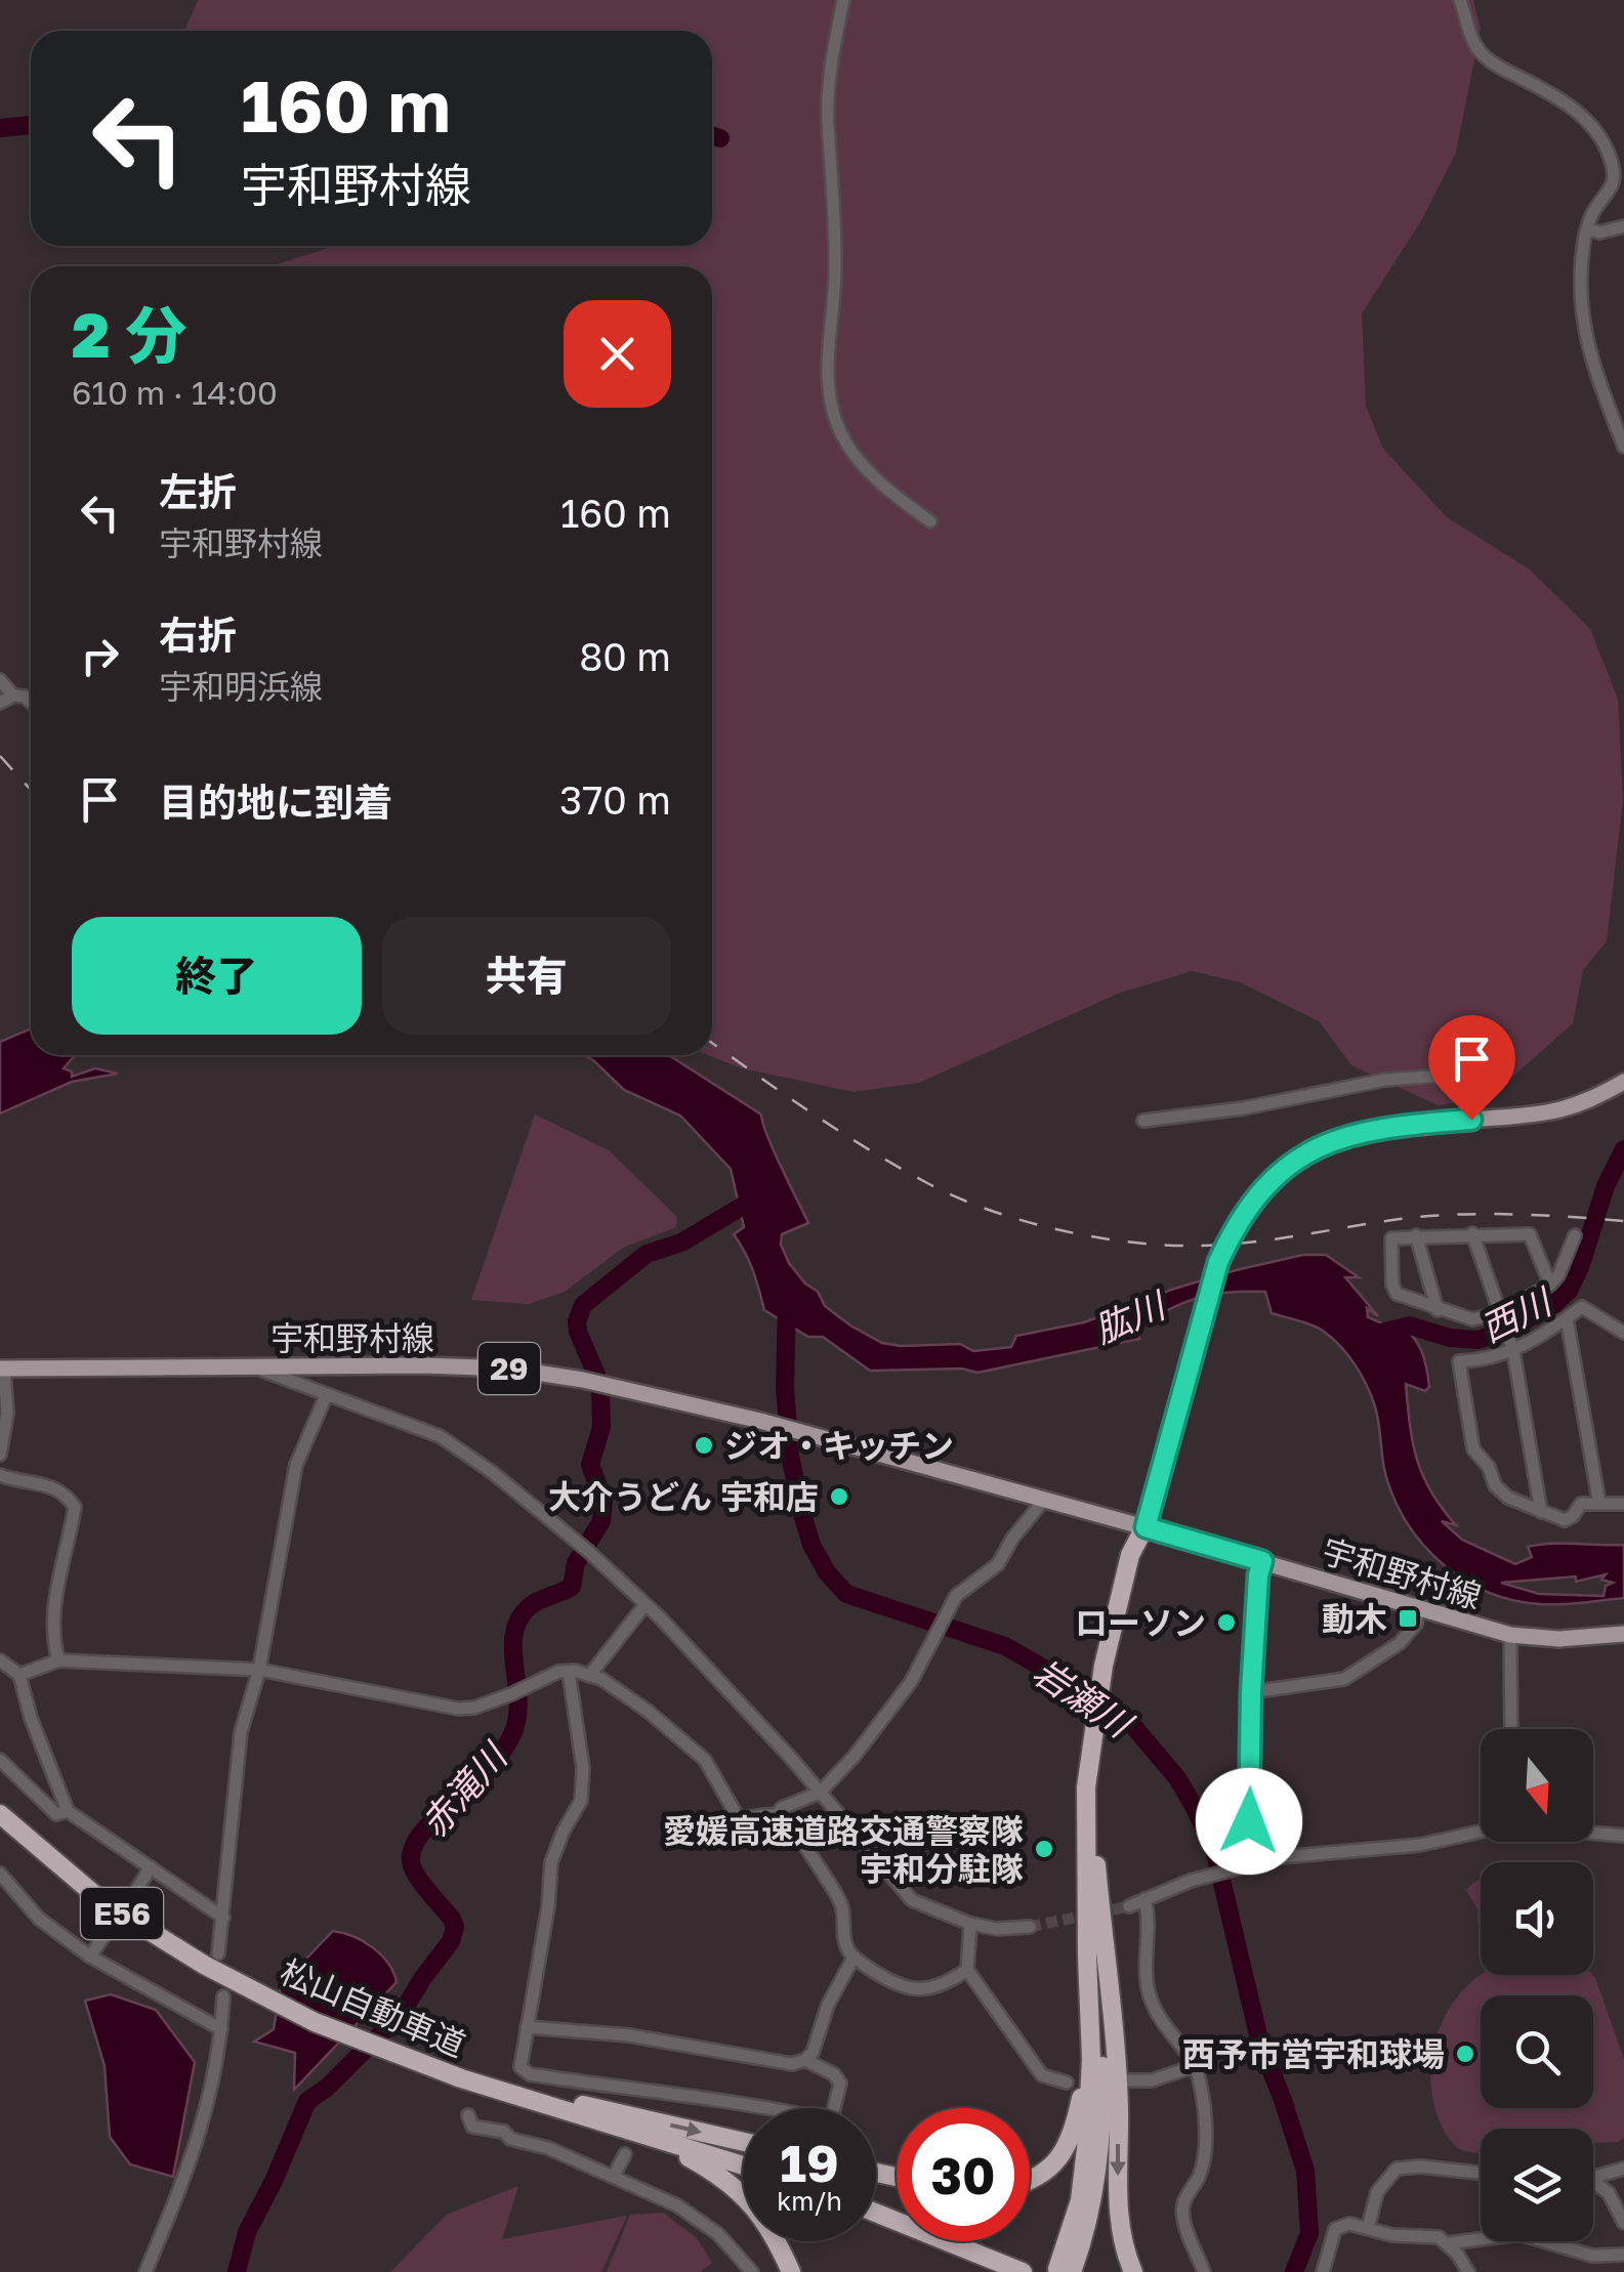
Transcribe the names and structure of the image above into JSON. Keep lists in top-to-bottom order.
{
  "streets": {
    "highway": ["E56", "松山自動車道"],
    "main road": ["宇和野村線", "29"]
  },
  "water": [
    "西川",
    "肱川",
    "岩瀬川",
    "赤滝川"
  ],
  "places": {
    "other": [
      "ジオ・キッチン",
      "大介うどん 宇和店",
      "ローソン",
      "愛媛高速道路交通警察隊 宇和分駐隊",
      "西予市営宇和球場"
    ],
    "transit": ["動木"]
  },
  "north": "bottom",
  "page": {
    "turn": ["160 m", "宇和野村線"],
    "heading": ["2 分", "610 m · 14:00"],
    "list": [
      {
        "name": "左折",
        "note": "宇和野村線",
        "value": "160 m"
      },
      {
        "name": "右折",
        "note": "宇和明浜線",
        "value": "80 m"
      },
      {
        "name": "目的地に到着",
        "value": "370 m"
      }
    ],
    "buttons": ["終了", "共有"],
    "speed": "19 km/h",
    "limit": "30"
  }
}
